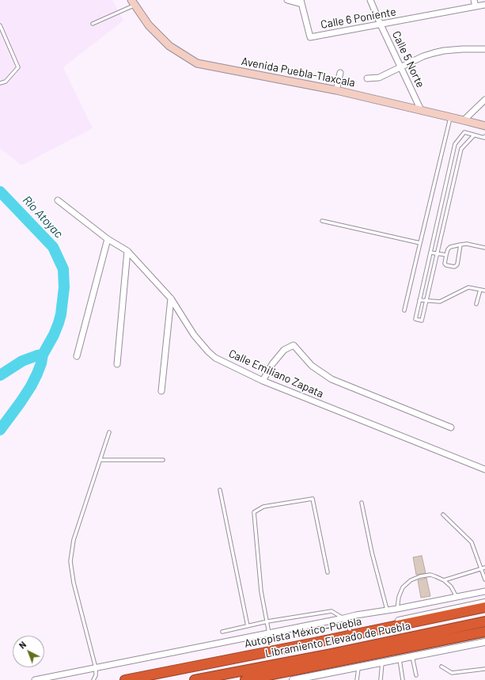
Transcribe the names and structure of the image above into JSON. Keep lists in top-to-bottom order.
{
  "streets": {
    "highway": ["Autopista México-Puebla", "Libramiento Elevado de Puebla"],
    "main road": ["Avenida Puebla-Tlaxcala"],
    "street": ["Calle 6 Poniente", "Calle 5 Norte", "Calle Emiliano Zapata"]
  },
  "crossings": [
    ["Calle 6 Poniente", "Calle 5 Norte"],
    ["Calle 5 Norte", "Avenida Puebla-Tlaxcala"]
  ],
  "water": ["Río Atoyac"],
  "north": "top left"
}
